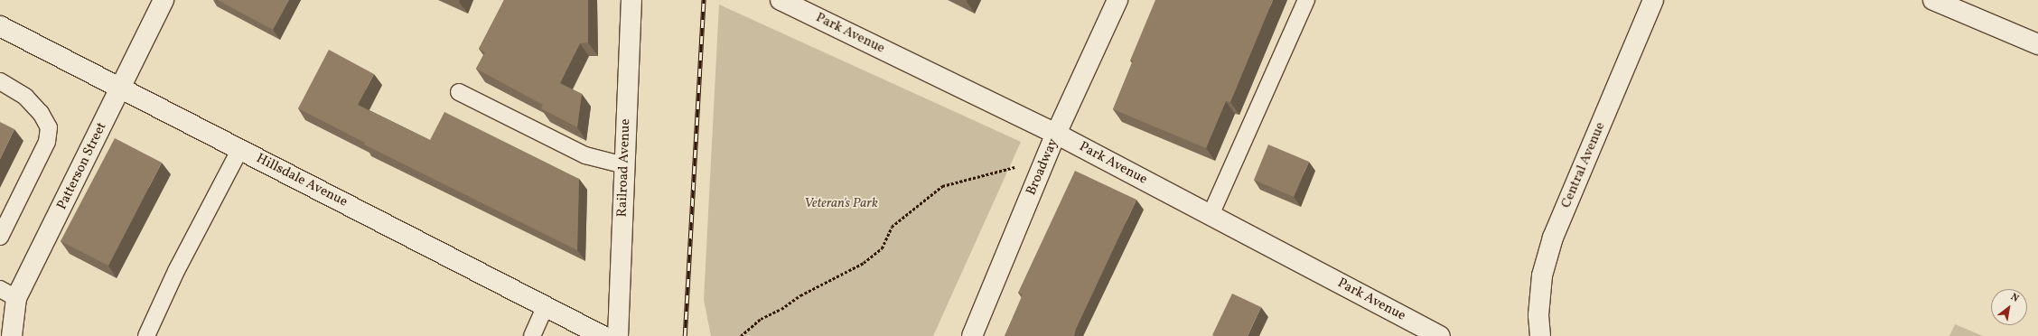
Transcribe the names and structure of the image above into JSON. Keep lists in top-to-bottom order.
{
  "streets": {
    "street": [
      "Park Avenue",
      "Central Avenue",
      "Patterson Street",
      "Broadway",
      "Railroad Avenue",
      "Hillsdale Avenue"
    ]
  },
  "crossings": [
    ["Park Avenue", "Broadway"],
    ["Patterson Street", "Hillsdale Avenue"]
  ],
  "parks": ["Veteran's Park"],
  "north": "top right"
}
